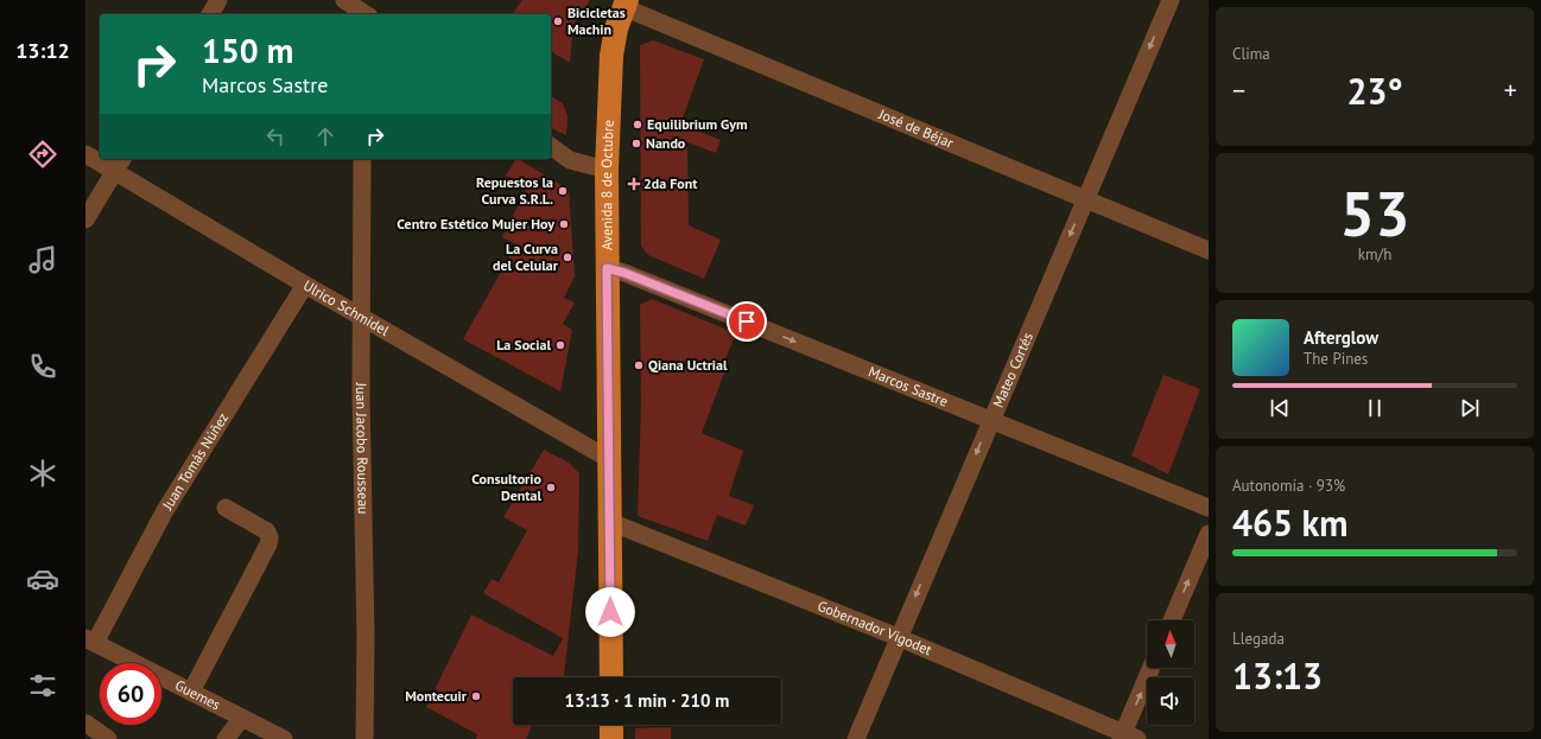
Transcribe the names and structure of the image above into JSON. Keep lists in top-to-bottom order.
{
  "streets": {
    "main road": ["Avenida 8 de Octubre"],
    "street": [
      "José de Béjar",
      "Ulrico Schmidel",
      "Mateo Cortés",
      "Marcos Sastre",
      "Juan Jacobo Rousseau",
      "Juan Tomás Núñez",
      "Gobernador Vigodet",
      "Guemes"
    ]
  },
  "crossings": [
    ["José de Béjar", "Avenida 8 de Octubre"],
    ["José de Béjar", "Mateo Cortés"],
    ["Avenida 8 de Octubre", "Ulrico Schmidel"],
    ["Avenida 8 de Octubre", "Marcos Sastre"],
    ["Avenida 8 de Octubre", "Gobernador Vigodet"],
    ["Ulrico Schmidel", "Juan Jacobo Rousseau"],
    ["Ulrico Schmidel", "Juan Tomás Núñez"],
    ["Mateo Cortés", "Marcos Sastre"],
    ["Mateo Cortés", "Gobernador Vigodet"],
    ["Juan Tomás Núñez", "Guemes"]
  ],
  "one_way": ["Mateo Cortés", "Marcos Sastre"],
  "places": {
    "other": [
      "Bicicletas Machin",
      "Equilibrium Gym",
      "Nando",
      "Repuestos la Curva S.R.L.",
      "Centro Estético Mujer Hoy",
      "La Curva del Celular",
      "La Social",
      "Qiana Uctrial",
      "Consultorio Dental",
      "Montecuir"
    ],
    "health": ["2da Font"]
  },
  "north": "top",
  "page": {
    "tabs": "13:12",
    "tile": [
      "Clima",
      ["53", "km/h"],
      ["Autonomía · 93%", "465 km"],
      ["Llegada", "13:13"]
    ],
    "turn": ["150 m", "Marcos Sastre"],
    "heat": ["−", "23°", "+"],
    "song": ["Afterglow", "The Pines"],
    "limit": "60",
    "trip": "13:13 · 1 min · 210 m"
  }
}
